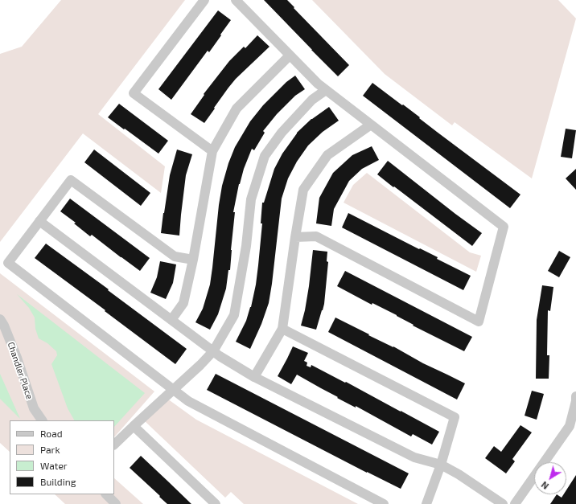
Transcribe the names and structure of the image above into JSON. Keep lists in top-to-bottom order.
{
  "streets": {
    "street": ["Chandler Place"]
  },
  "legend": [
    "Road",
    "Park",
    "Water",
    "Building"
  ],
  "north": "bottom left"
}
